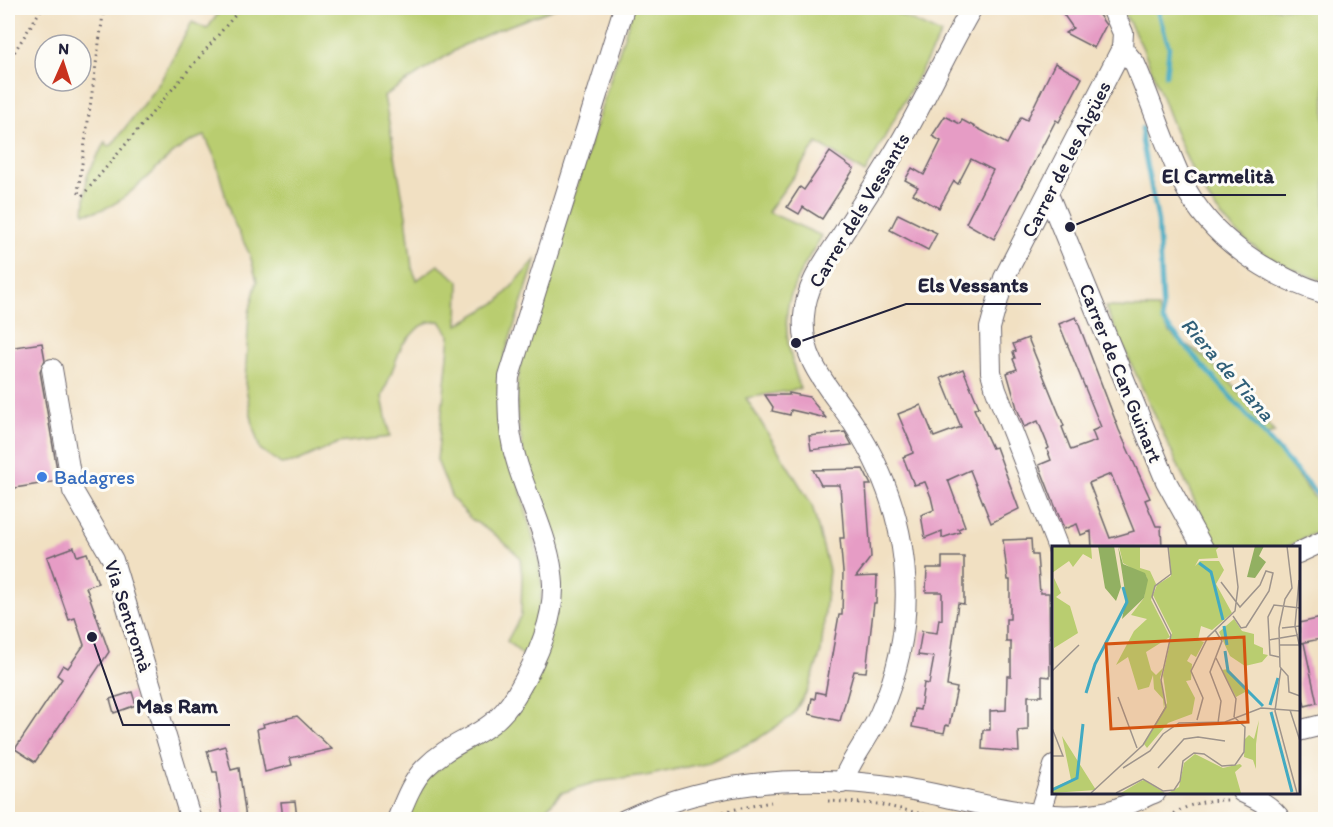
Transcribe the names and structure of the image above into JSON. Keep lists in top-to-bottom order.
{
  "streets": {
    "street": [
      "Carrer de les Aigües",
      "Carrer dels Vessants",
      "Carrer de Can Guinart",
      "Via Sentromà"
    ]
  },
  "crossings": [
    ["Carrer de les Aigües", "Carrer de Can Guinart"]
  ],
  "water": ["Riera de Tiana"],
  "places": [
    "El Carmelità",
    "Els Vessants",
    "Badagres",
    "Mas Ram"
  ],
  "north": "top"
}
